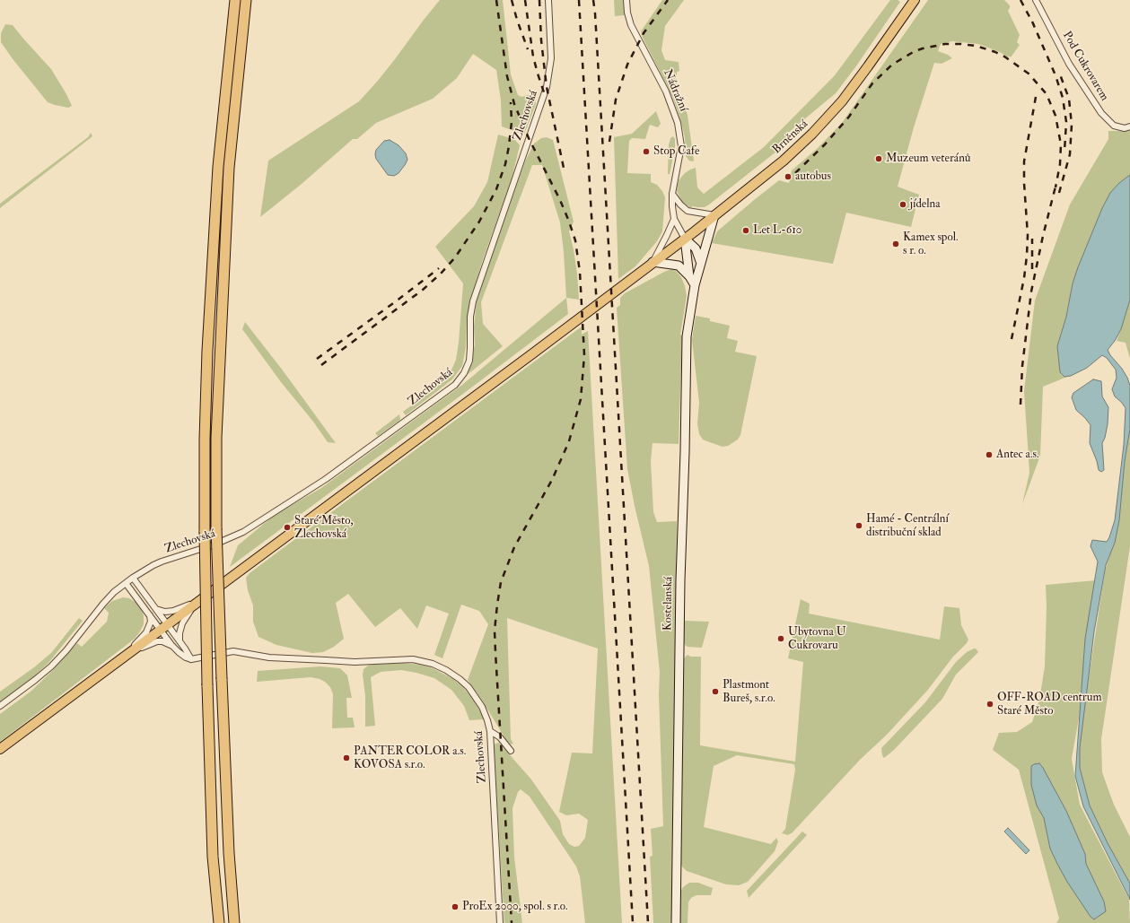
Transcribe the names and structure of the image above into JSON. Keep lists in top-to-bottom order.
{
  "streets": {
    "main road": ["Brněnská", "Kostelanská"],
    "street": ["Pod Cukrovarem", "Nádražní", "Zlechovská"]
  },
  "crossings": [
    ["Nádražní", "Brněnská"],
    ["Brněnská", "Kostelanská"]
  ],
  "places": [
    "Stop Cafe",
    "Muzeum veteránů",
    "autobus",
    "jídelna",
    "Let L-610",
    "Kamex spol. s r. o.",
    "Antec a.s.",
    "Hamé - Centrální distribuční sklad",
    "Staré Město, Zlechovská",
    "Ubytovna U Cukrovaru",
    "Plastmont Bureš, s.r.o.",
    "OFF-ROAD centrum Staré Město",
    "PANTER COLOR a.s. KOVOSA s.r.o.",
    "ProEx 2000, spol. s r.o."
  ]
}
